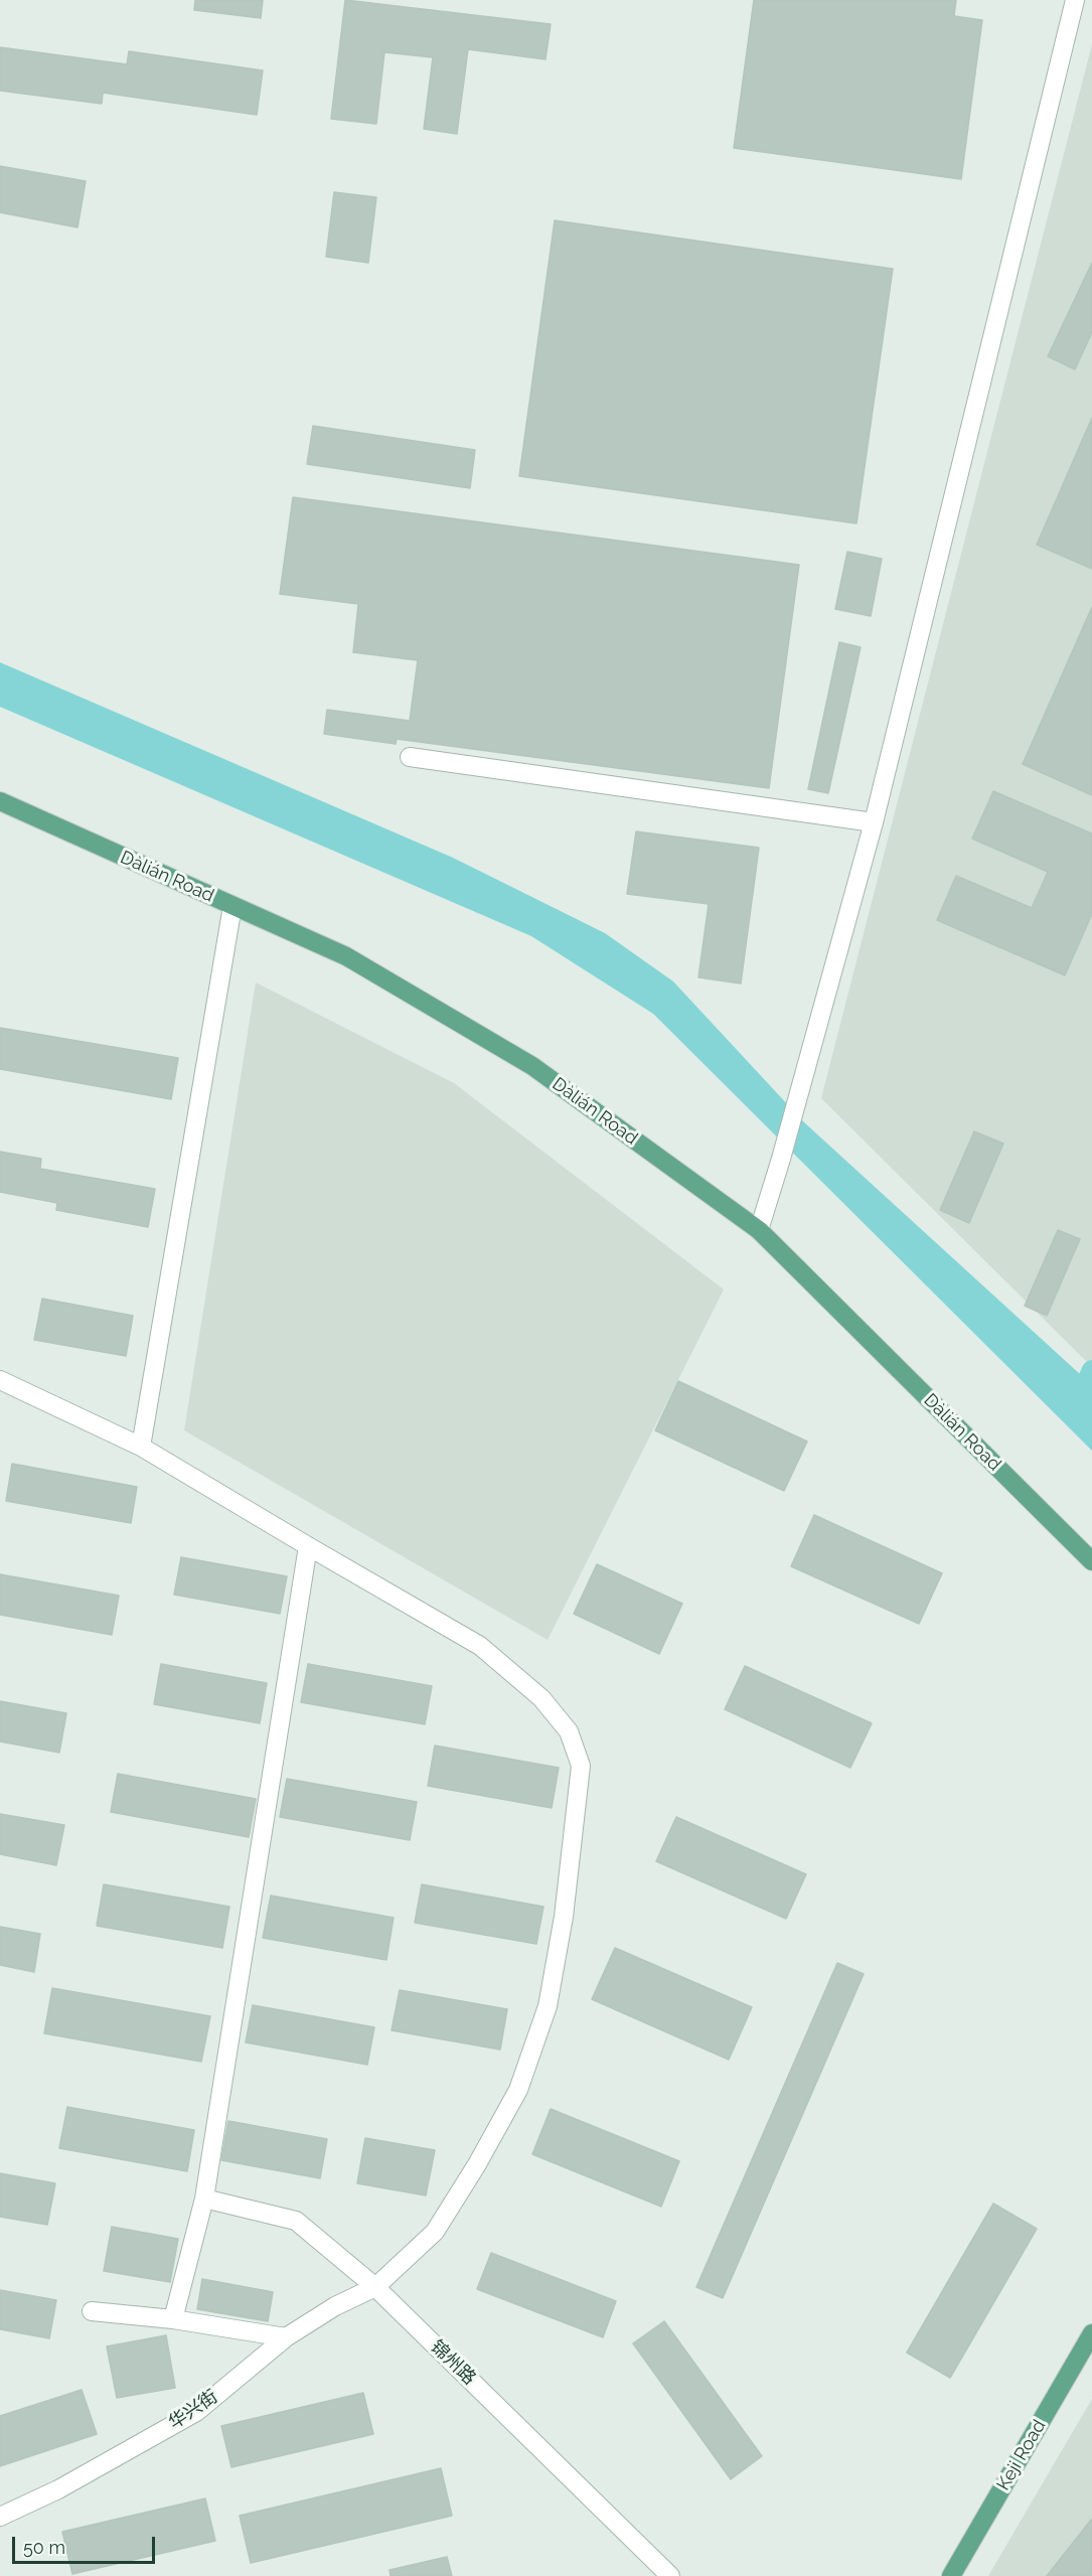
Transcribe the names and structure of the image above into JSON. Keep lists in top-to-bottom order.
{
  "streets": {
    "main road": ["Dàlián Road", "Keji Road"],
    "street": ["锦州路", "华兴街"]
  },
  "crossings": [
    ["锦州路", "华兴街"]
  ],
  "scale_bar": "50 m"
}
